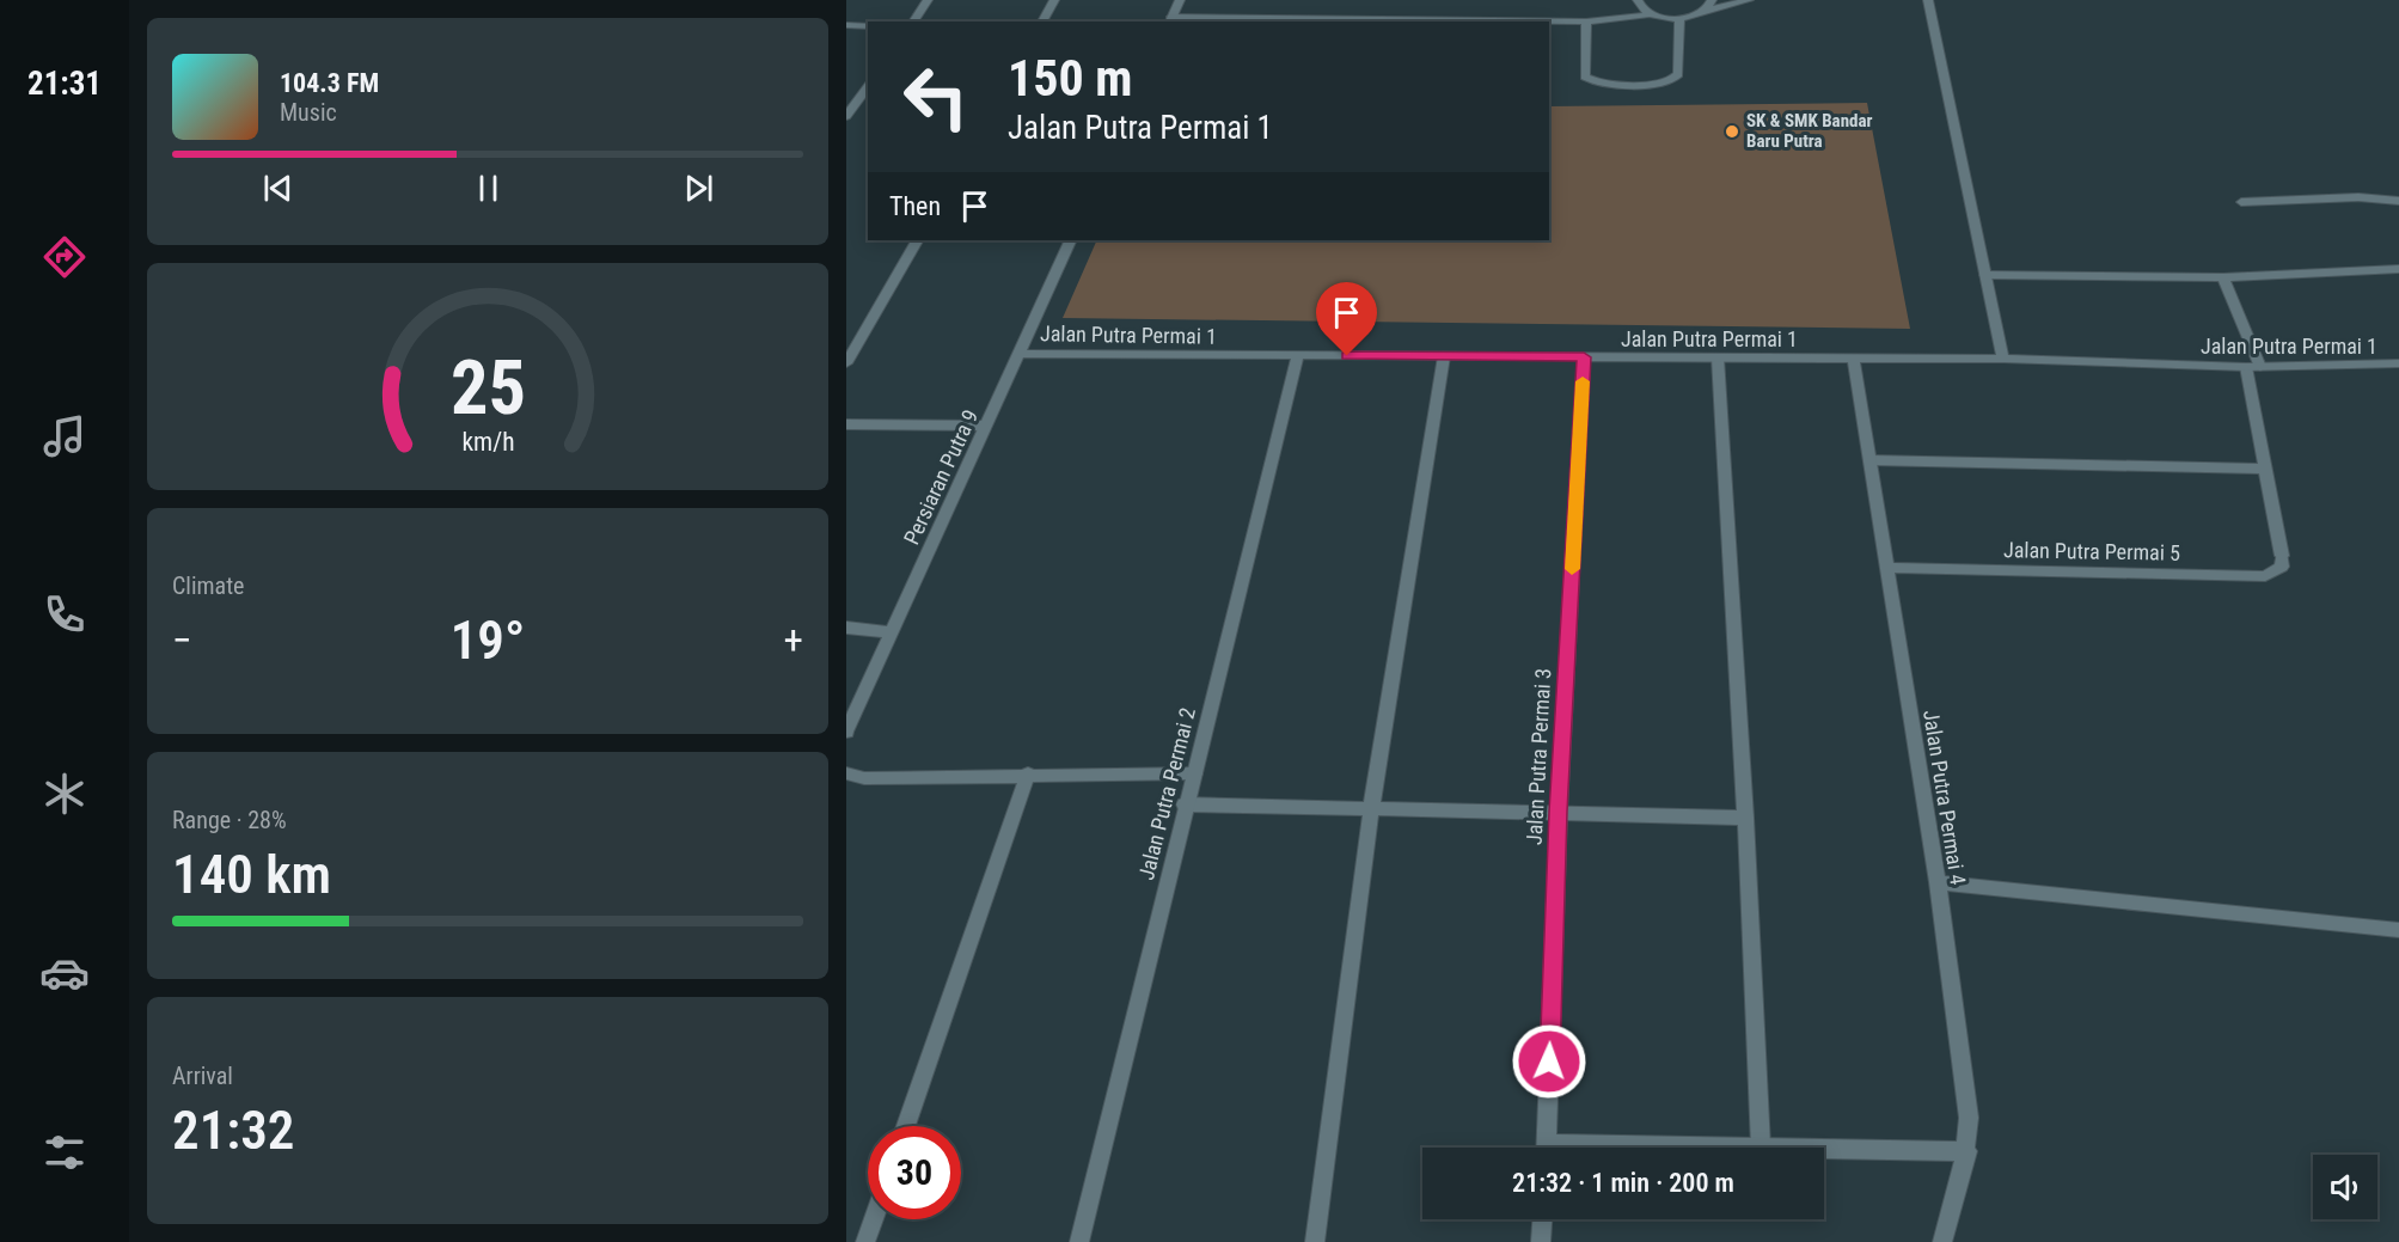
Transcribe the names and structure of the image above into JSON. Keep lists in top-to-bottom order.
{
  "streets": {
    "street": [
      "Jalan Putra Permai 1",
      "Persiaran Putra 9",
      "Jalan Putra Permai 5",
      "Jalan Putra Permai 3",
      "Jalan Putra Permai 2",
      "Jalan Putra Permai 4"
    ]
  },
  "crossings": [
    ["Jalan Putra Permai 1", "Persiaran Putra 9"],
    ["Jalan Putra Permai 1", "Jalan Putra Permai 3"],
    ["Jalan Putra Permai 1", "Jalan Putra Permai 2"],
    ["Jalan Putra Permai 1", "Jalan Putra Permai 4"],
    ["Jalan Putra Permai 5", "Jalan Putra Permai 4"]
  ],
  "places": ["SK & SMK Bandar Baru Putra"],
  "page": {
    "tabs": "21:31",
    "turn": ["150 m", "Jalan Putra Permai 1"],
    "song": ["104.3 FM", "Music"],
    "then": "Then",
    "tile": [
      "Climate",
      ["Range · 28%", "140 km"],
      ["Arrival", "21:32"]
    ],
    "heat": ["−", "19°", "+"],
    "limit": "30",
    "trip": "21:32 · 1 min · 200 m",
    "gauge": ["25", "km/h"]
  }
}
